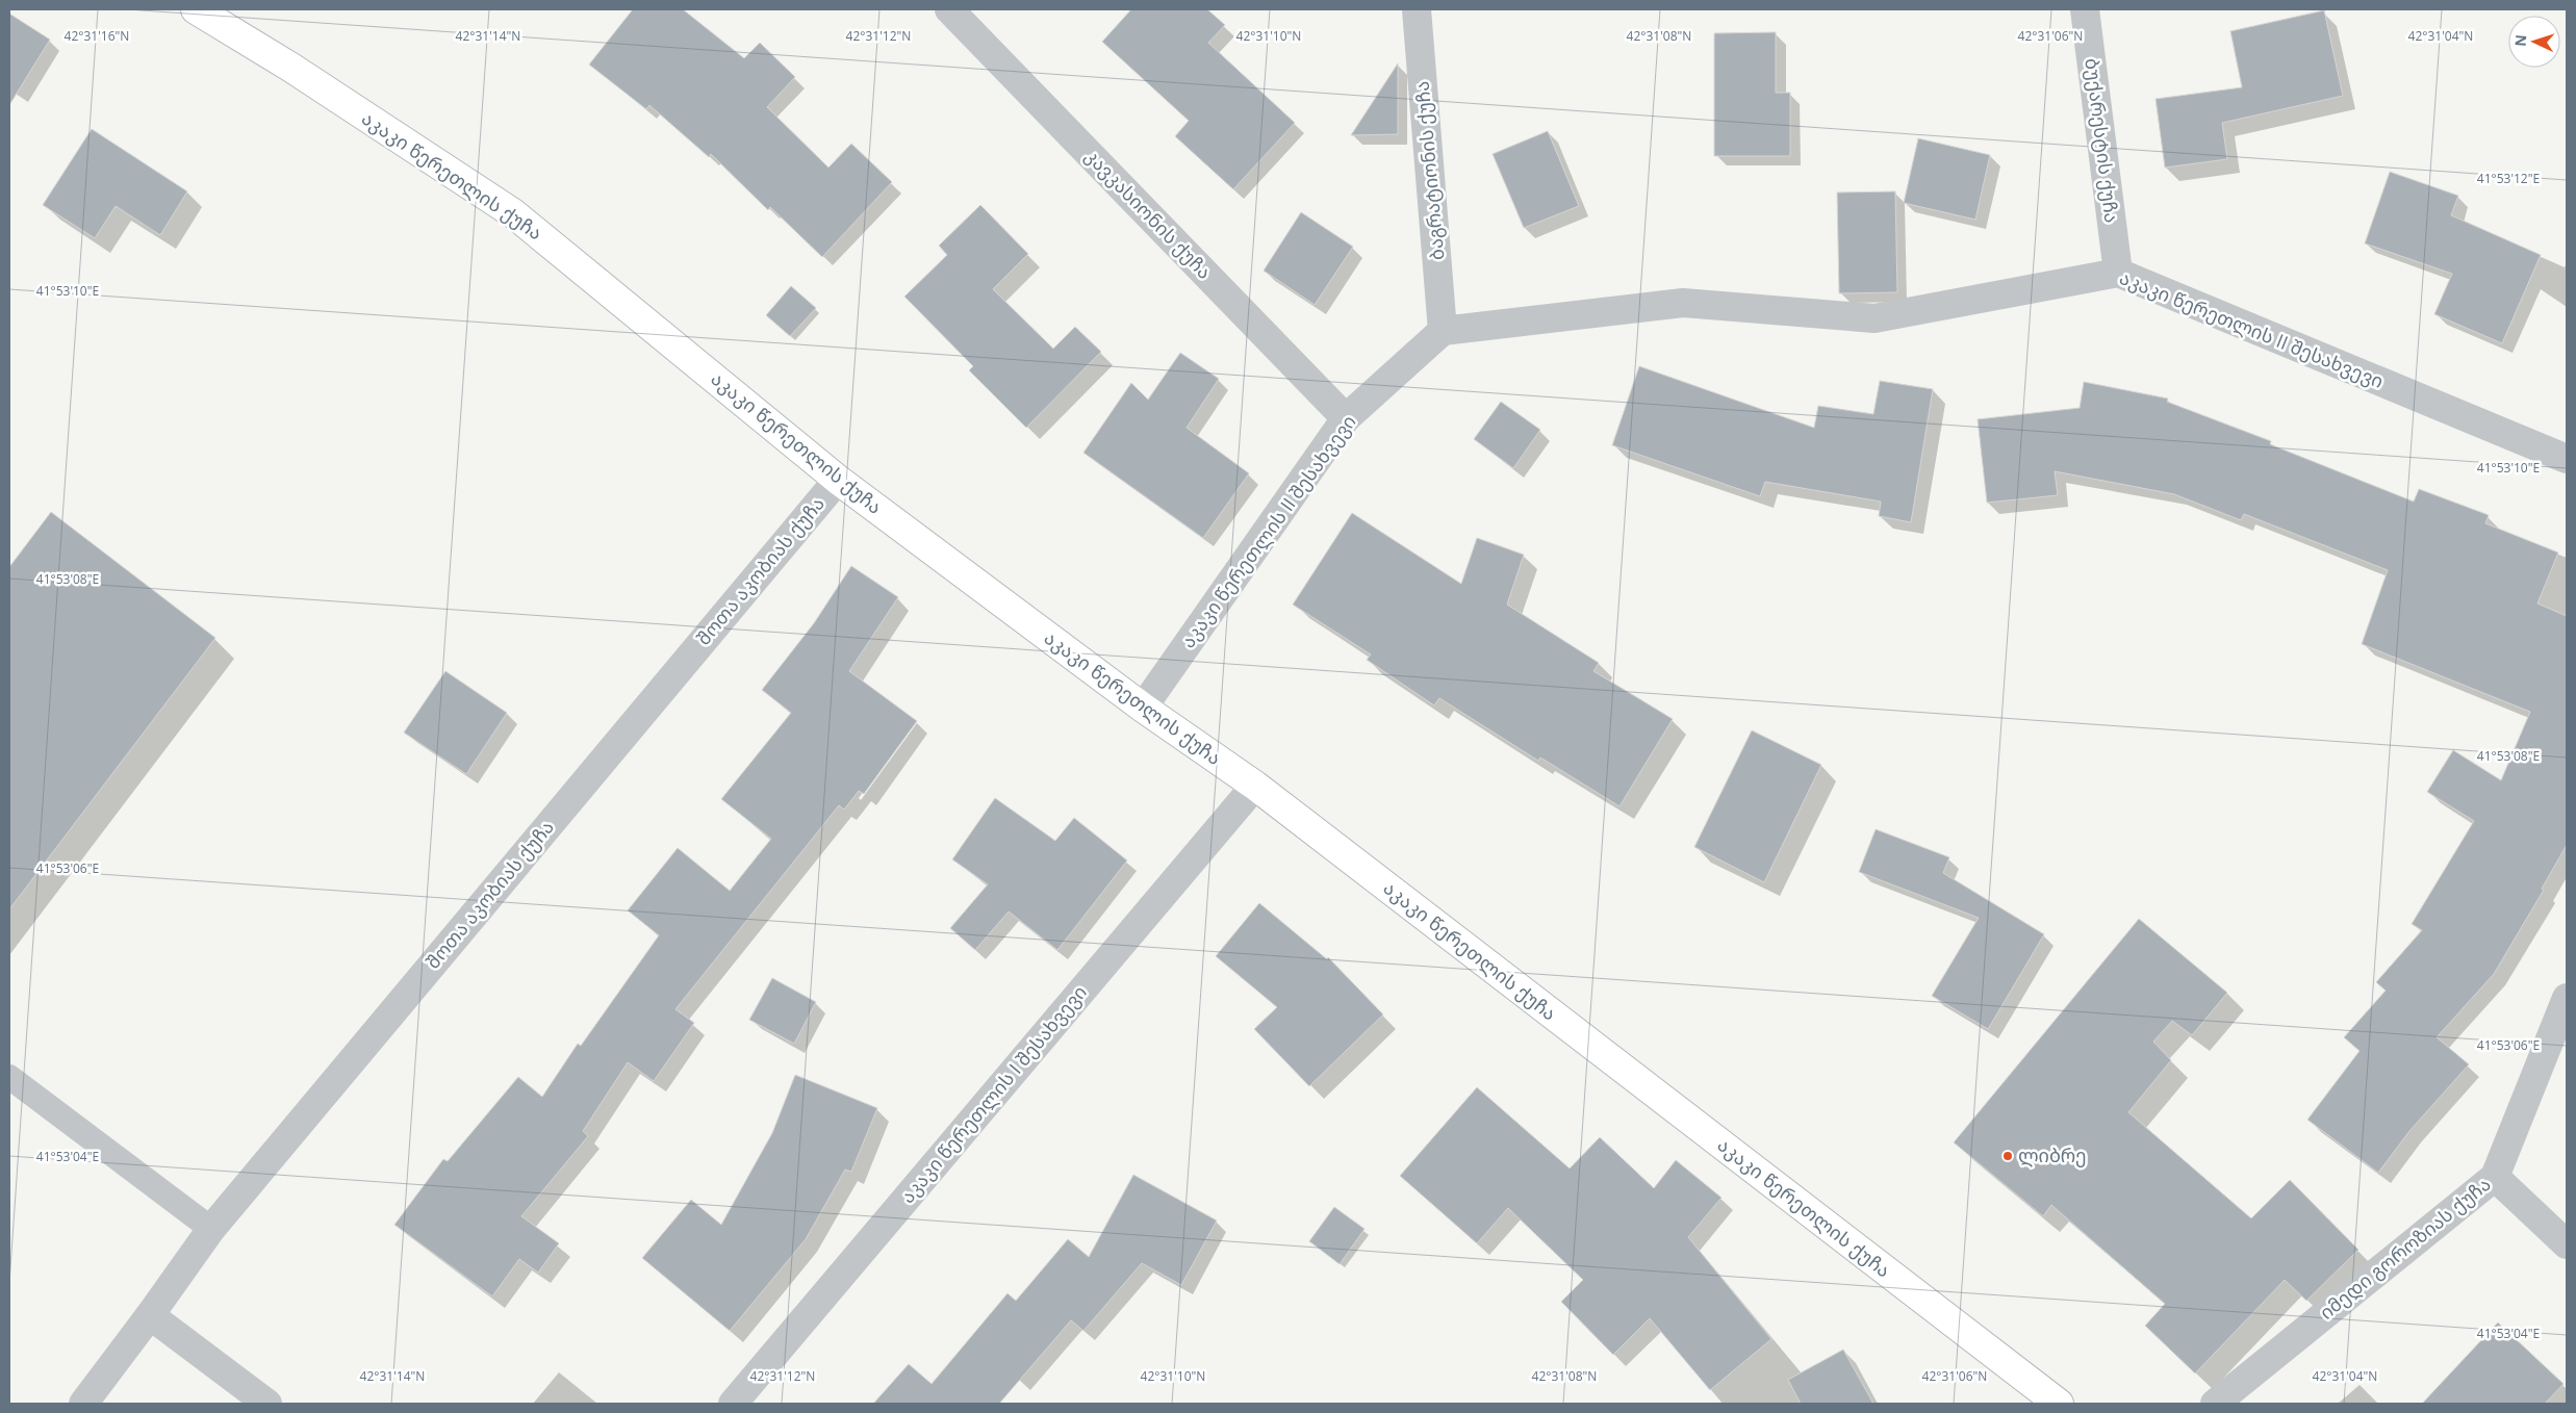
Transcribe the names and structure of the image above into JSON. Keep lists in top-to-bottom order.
{
  "streets": {
    "main road": ["აკაკი წერეთლის ქუჩა"],
    "street": [
      "ბუქარესტის ქუჩა",
      "ბაგრატიონის ქუჩა",
      "კავკასიონის ქუჩა",
      "აკაკი წერეთლის II შესახვევი",
      "შოთა აკობიას ქუჩა",
      "აკაკი წერეთლის I შესახვევი",
      "იმედი გოროზიას ქუჩა"
    ]
  },
  "crossings": [
    ["ბუქარესტის ქუჩა", "აკაკი წერეთლის II შესახვევი"],
    ["ბაგრატიონის ქუჩა", "აკაკი წერეთლის II შესახვევი"],
    ["აკაკი წერეთლის ქუჩა", "აკაკი წერეთლის II შესახვევი"],
    ["აკაკი წერეთლის ქუჩა", "შოთა აკობიას ქუჩა"],
    ["აკაკი წერეთლის ქუჩა", "აკაკი წერეთლის I შესახვევი"],
    ["კავკასიონის ქუჩა", "აკაკი წერეთლის II შესახვევი"]
  ],
  "places": ["ლიბრე"],
  "north": "left",
  "coordinates": [
    "42°31'16\"N",
    "42°31'14\"N",
    "42°31'12\"N",
    "42°31'10\"N",
    "42°31'08\"N",
    "42°31'06\"N",
    "42°31'04\"N",
    "41°53'12\"E",
    "41°53'10\"E",
    "41°53'08\"E",
    "41°53'06\"E",
    "41°53'04\"E"
  ]
}
